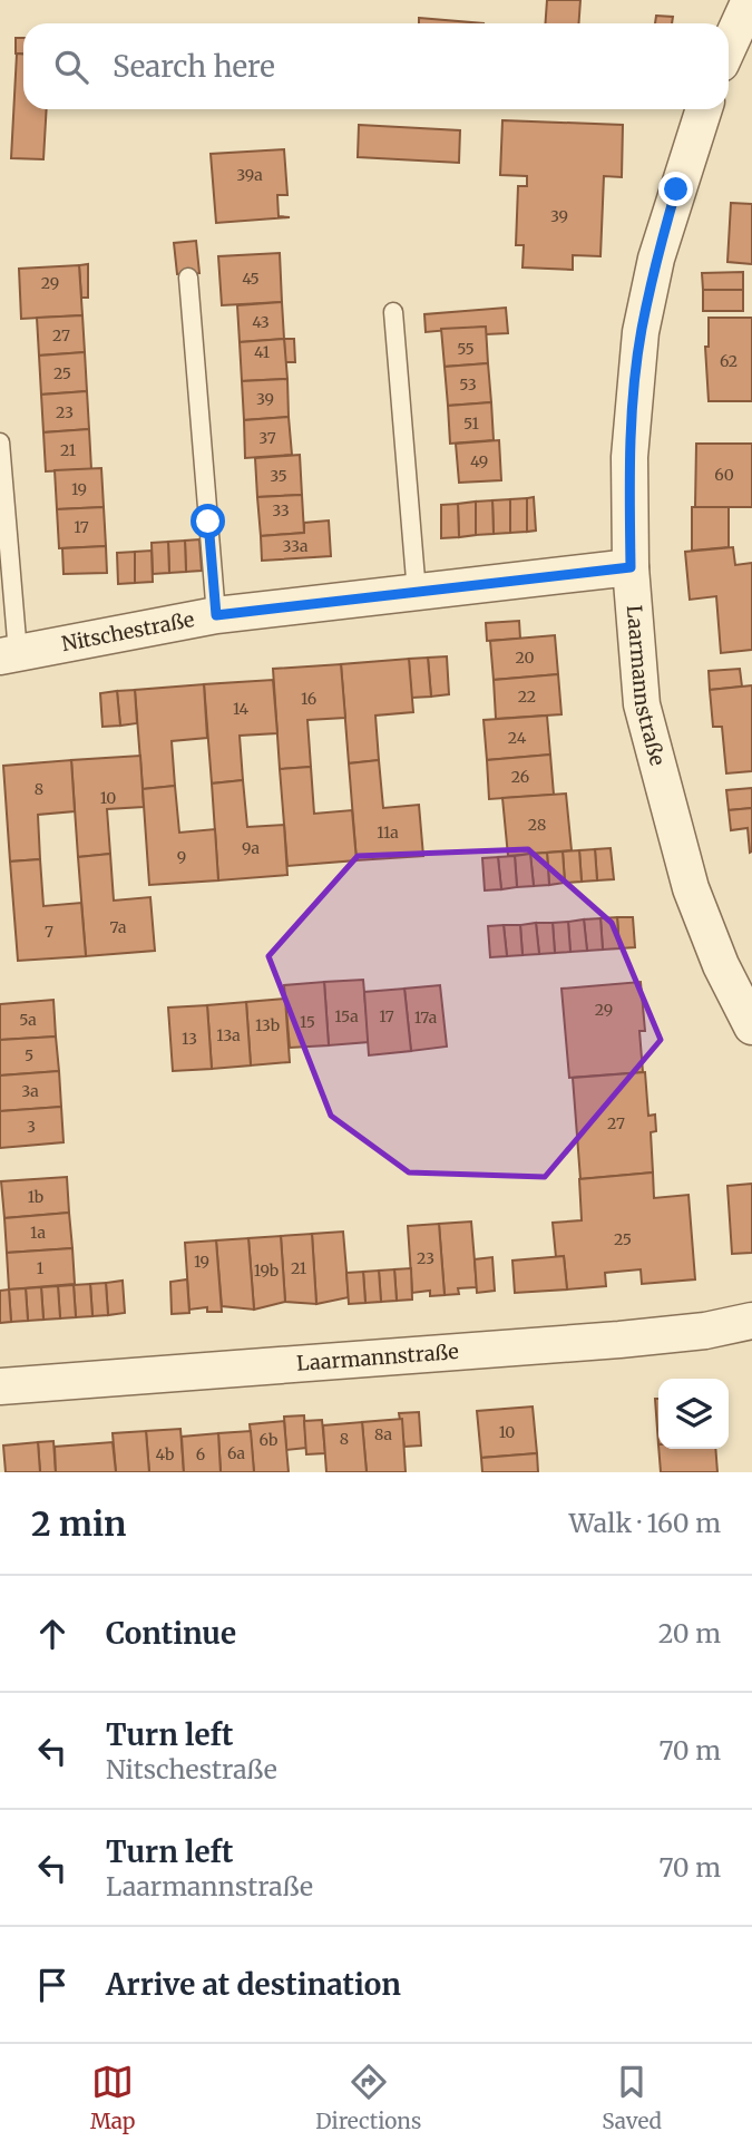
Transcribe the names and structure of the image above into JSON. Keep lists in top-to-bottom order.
{
  "streets": {
    "street": ["Nitschestraße", "Laarmannstraße"]
  },
  "crossings": [
    ["Nitschestraße", "Laarmannstraße"]
  ],
  "house_numbers": [
    "39a",
    "39",
    "45",
    "29",
    "43",
    "27",
    "55",
    "41",
    "62",
    "25",
    "53",
    "39",
    "23",
    "51",
    "37",
    "21",
    "49",
    "60",
    "35",
    "19",
    "33",
    "17",
    "33a",
    "20",
    "22",
    "16",
    "14",
    "24",
    "26",
    "8",
    "10",
    "28",
    "11a",
    "9a",
    "9",
    "7a",
    "7",
    "29",
    "15a",
    "17",
    "17a",
    "5a",
    "15",
    "13b",
    "13a",
    "13",
    "5",
    "3a",
    "27",
    "3",
    "1b",
    "1a",
    "25",
    "23",
    "19",
    "1",
    "21",
    "19b",
    "10",
    "8a",
    "8",
    "6b",
    "6a",
    "4b",
    "6"
  ],
  "page": {
    "search": "Search here",
    "heading": ["2 min", "Walk · 160 m"],
    "list": [
      ["Continue", "20 m"],
      ["Turn left", "Nitschestraße", "70 m"],
      ["Turn left", "Laarmannstraße", "70 m"],
      "Arrive at destination"
    ],
    "nav": ["Map", "Directions", "Saved"]
  }
}
